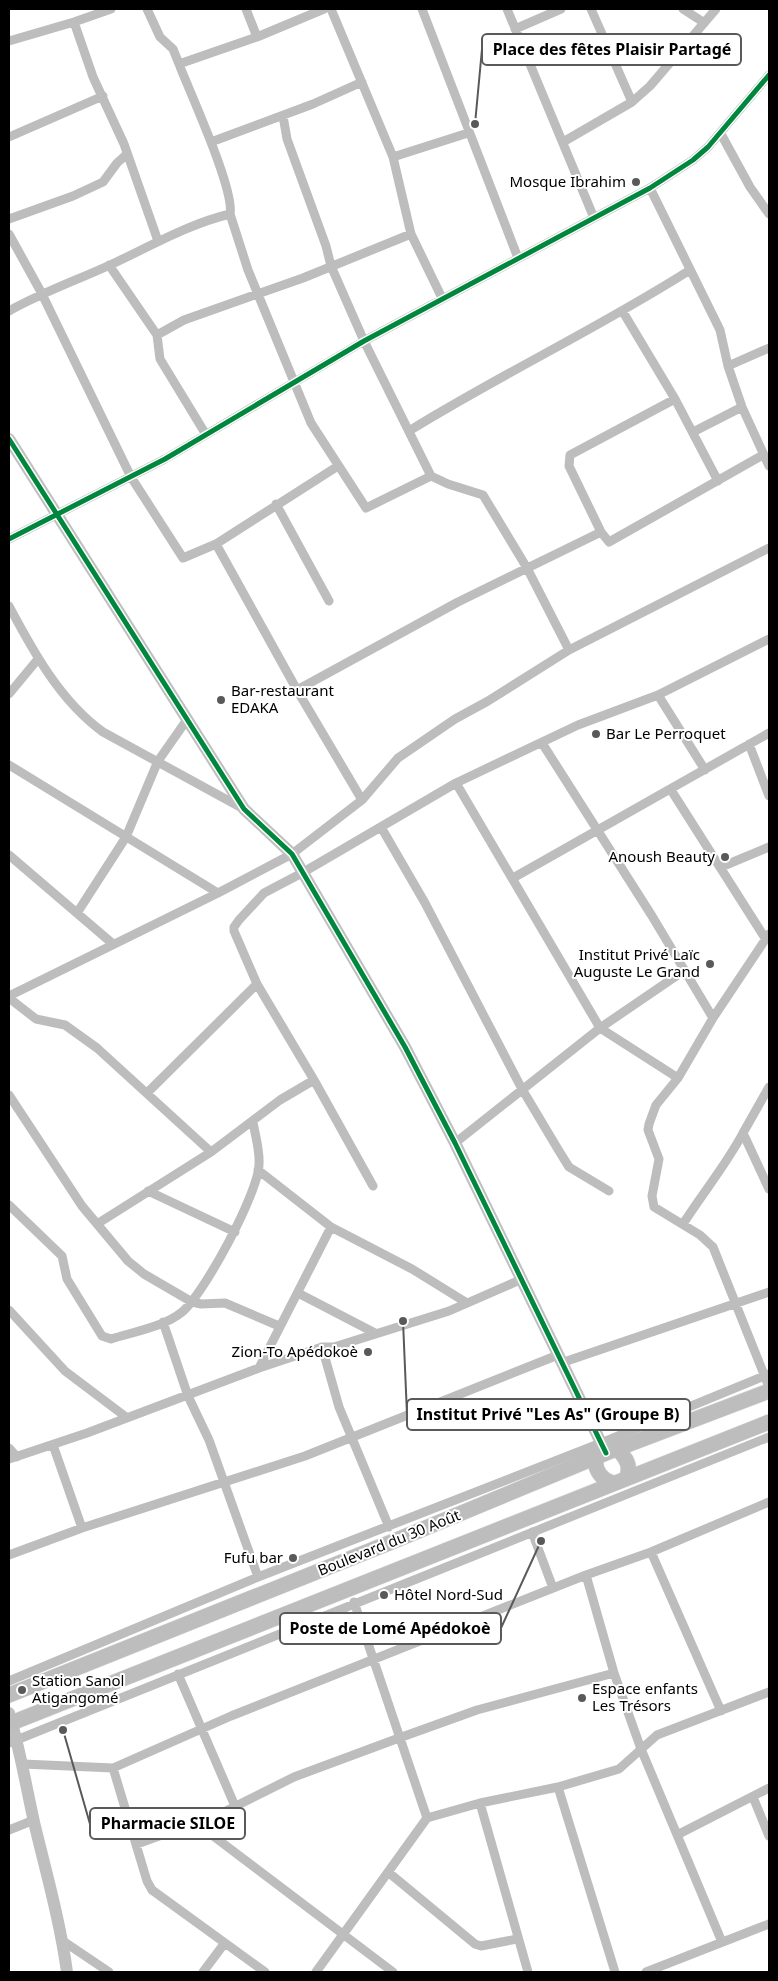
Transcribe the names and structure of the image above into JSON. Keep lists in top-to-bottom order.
{
  "streets": {
    "highway": ["Boulevard du 30 Août"]
  },
  "places": [
    "Place des fêtes Plaisir Partagé",
    "Mosque Ibrahim",
    "Bar-restaurant EDAKA",
    "Bar Le Perroquet",
    "Anoush Beauty",
    "Institut Privé Laïc Auguste Le Grand",
    "Institut Privé \"Les As\" (Groupe B)",
    "Zion-To Apédokoè",
    "Poste de Lomé Apédokoè",
    "Fufu bar",
    "Hôtel Nord-Sud",
    "Station Sanol Atigangomé",
    "Espace enfants Les Trésors",
    "Pharmacie SILOE"
  ]
}
